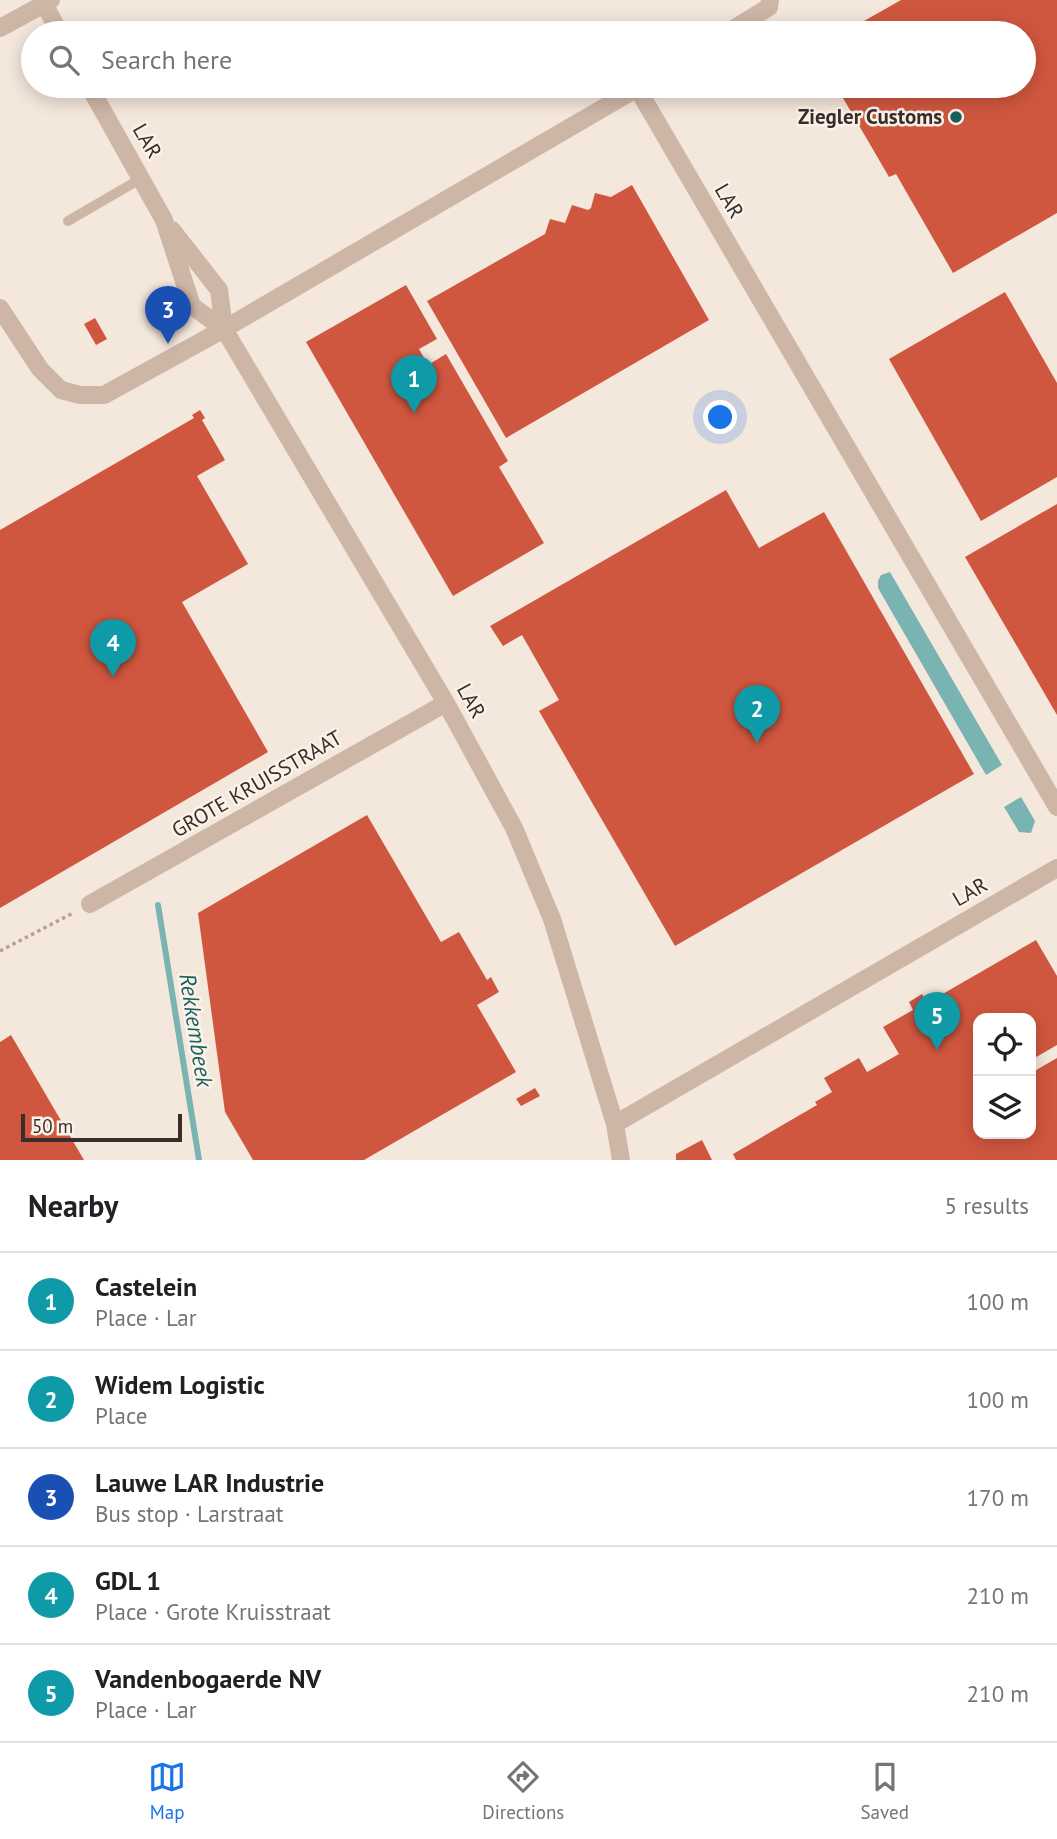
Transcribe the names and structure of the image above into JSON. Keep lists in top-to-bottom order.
{
  "streets": {
    "street": ["LAR", "GROTE KRUISSTRAAT"]
  },
  "crossings": [
    ["LAR", "GROTE KRUISSTRAAT"]
  ],
  "water": ["Rekkembeek"],
  "places": ["Ziegler Customs"],
  "scale_bar": "50 m",
  "page": {
    "search": "Search here",
    "pins": [
      "3",
      "1",
      "4",
      "2",
      "5"
    ],
    "scale": "50 m",
    "heading": ["Nearby", "5 results"],
    "list": [
      {
        "mark": "1",
        "name": "Castelein",
        "note": "Place · Lar",
        "value": "100 m"
      },
      {
        "mark": "2",
        "name": "Widem Logistic",
        "note": "Place",
        "value": "100 m"
      },
      {
        "mark": "3",
        "name": "Lauwe LAR Industrie",
        "note": "Bus stop · Larstraat",
        "value": "170 m"
      },
      {
        "mark": "4",
        "name": "GDL 1",
        "note": "Place · Grote Kruisstraat",
        "value": "210 m"
      },
      {
        "mark": "5",
        "name": "Vandenbogaerde NV",
        "note": "Place · Lar",
        "value": "210 m"
      }
    ],
    "nav": ["Map", "Directions", "Saved"]
  }
}
